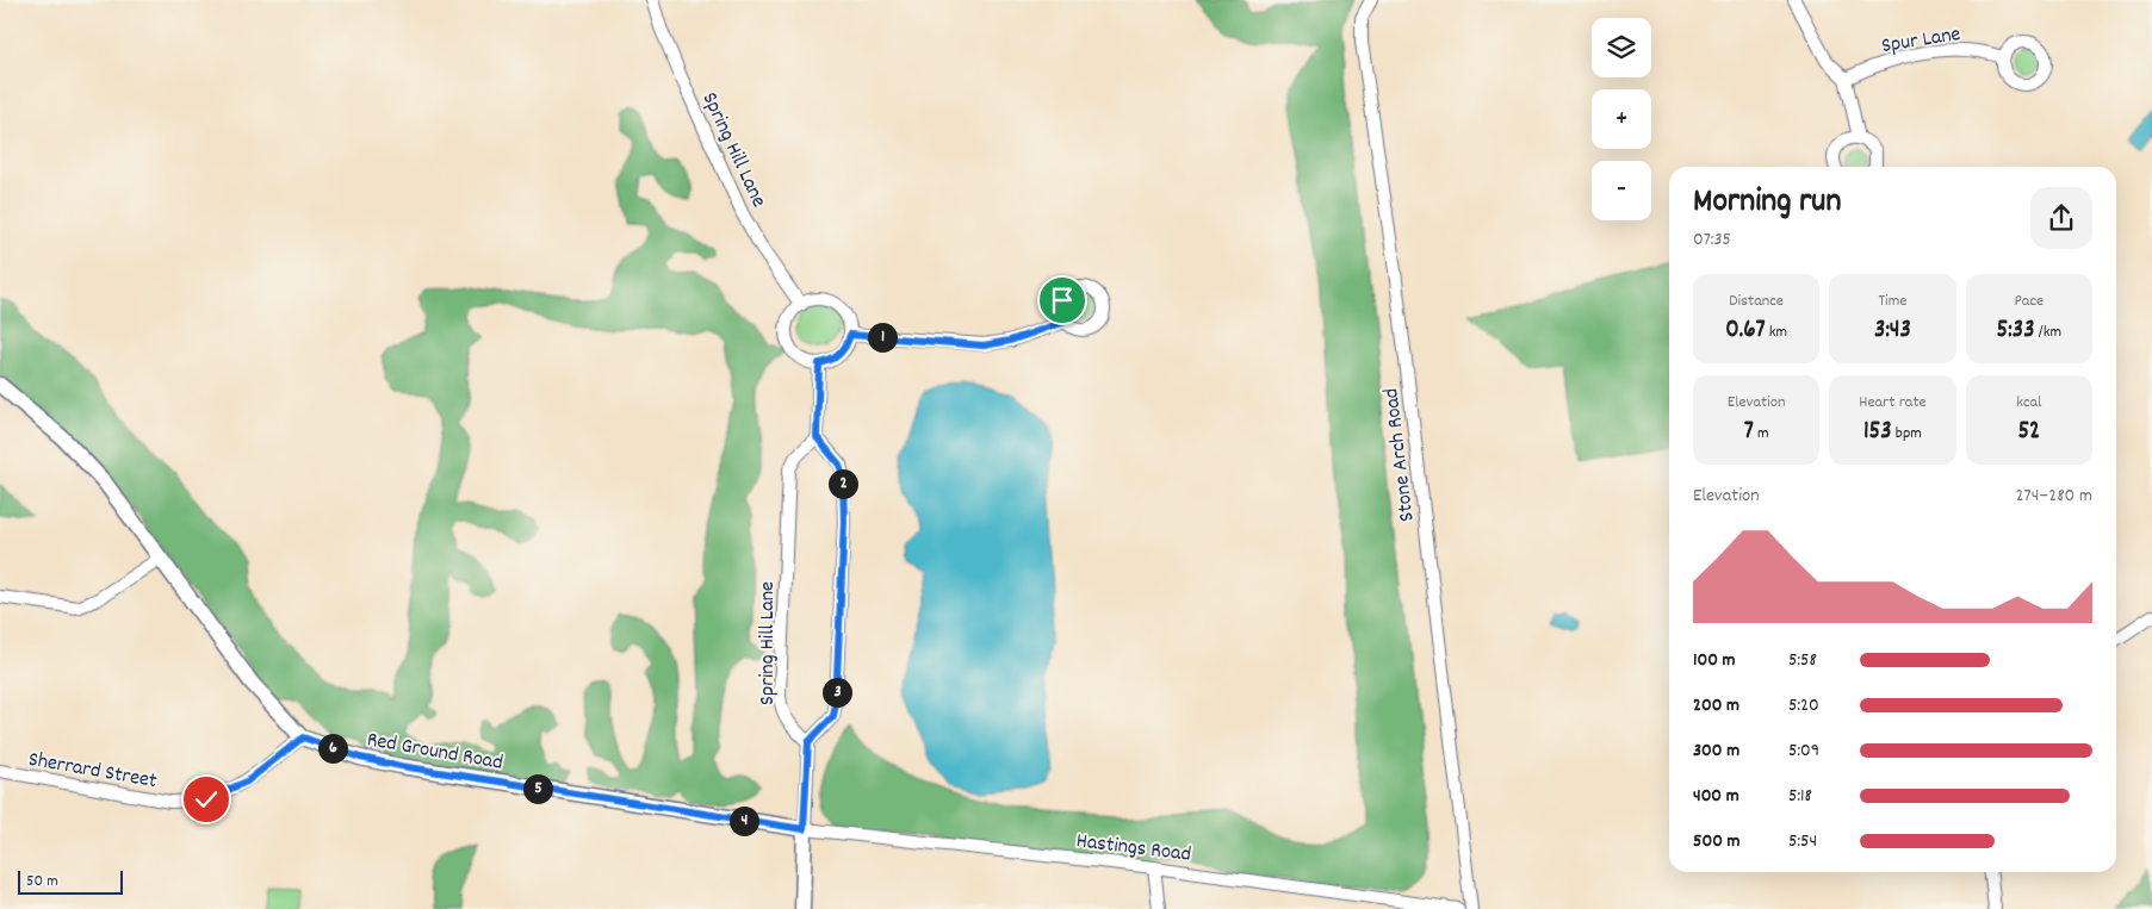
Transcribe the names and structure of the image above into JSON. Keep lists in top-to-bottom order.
{
  "streets": {
    "street": [
      "Spur Lane",
      "Spring Hill Lane",
      "Stone Arch Road",
      "Red Ground Road",
      "Sherrard Street",
      "Hastings Road"
    ]
  },
  "crossings": [
    ["Red Ground Road", "Sherrard Street"],
    ["Red Ground Road", "Hastings Road"]
  ],
  "scale_bar": "50 m",
  "page": {
    "map_buttons": ["+", "−"],
    "heading": ["Morning run", "07:35"],
    "stats": [
      ["Distance", "0.67 km"],
      ["Time", "3:43"],
      ["Pace", "5:33 /km"],
      ["Elevation", "7 m"],
      ["Heart rate", "153 bpm"],
      ["kcal", "52"]
    ],
    "pins": [
      "1",
      "2",
      "3",
      "6",
      "5",
      "4"
    ],
    "chart": ["Elevation", "274–280 m"],
    "list": [
      {
        "name": "100 m",
        "note": "5:58"
      },
      {
        "name": "200 m",
        "note": "5:20"
      },
      {
        "name": "300 m",
        "note": "5:09"
      },
      {
        "name": "400 m",
        "note": "5:18"
      },
      {
        "name": "500 m",
        "note": "5:54"
      }
    ],
    "scale": "50 m"
  }
}
